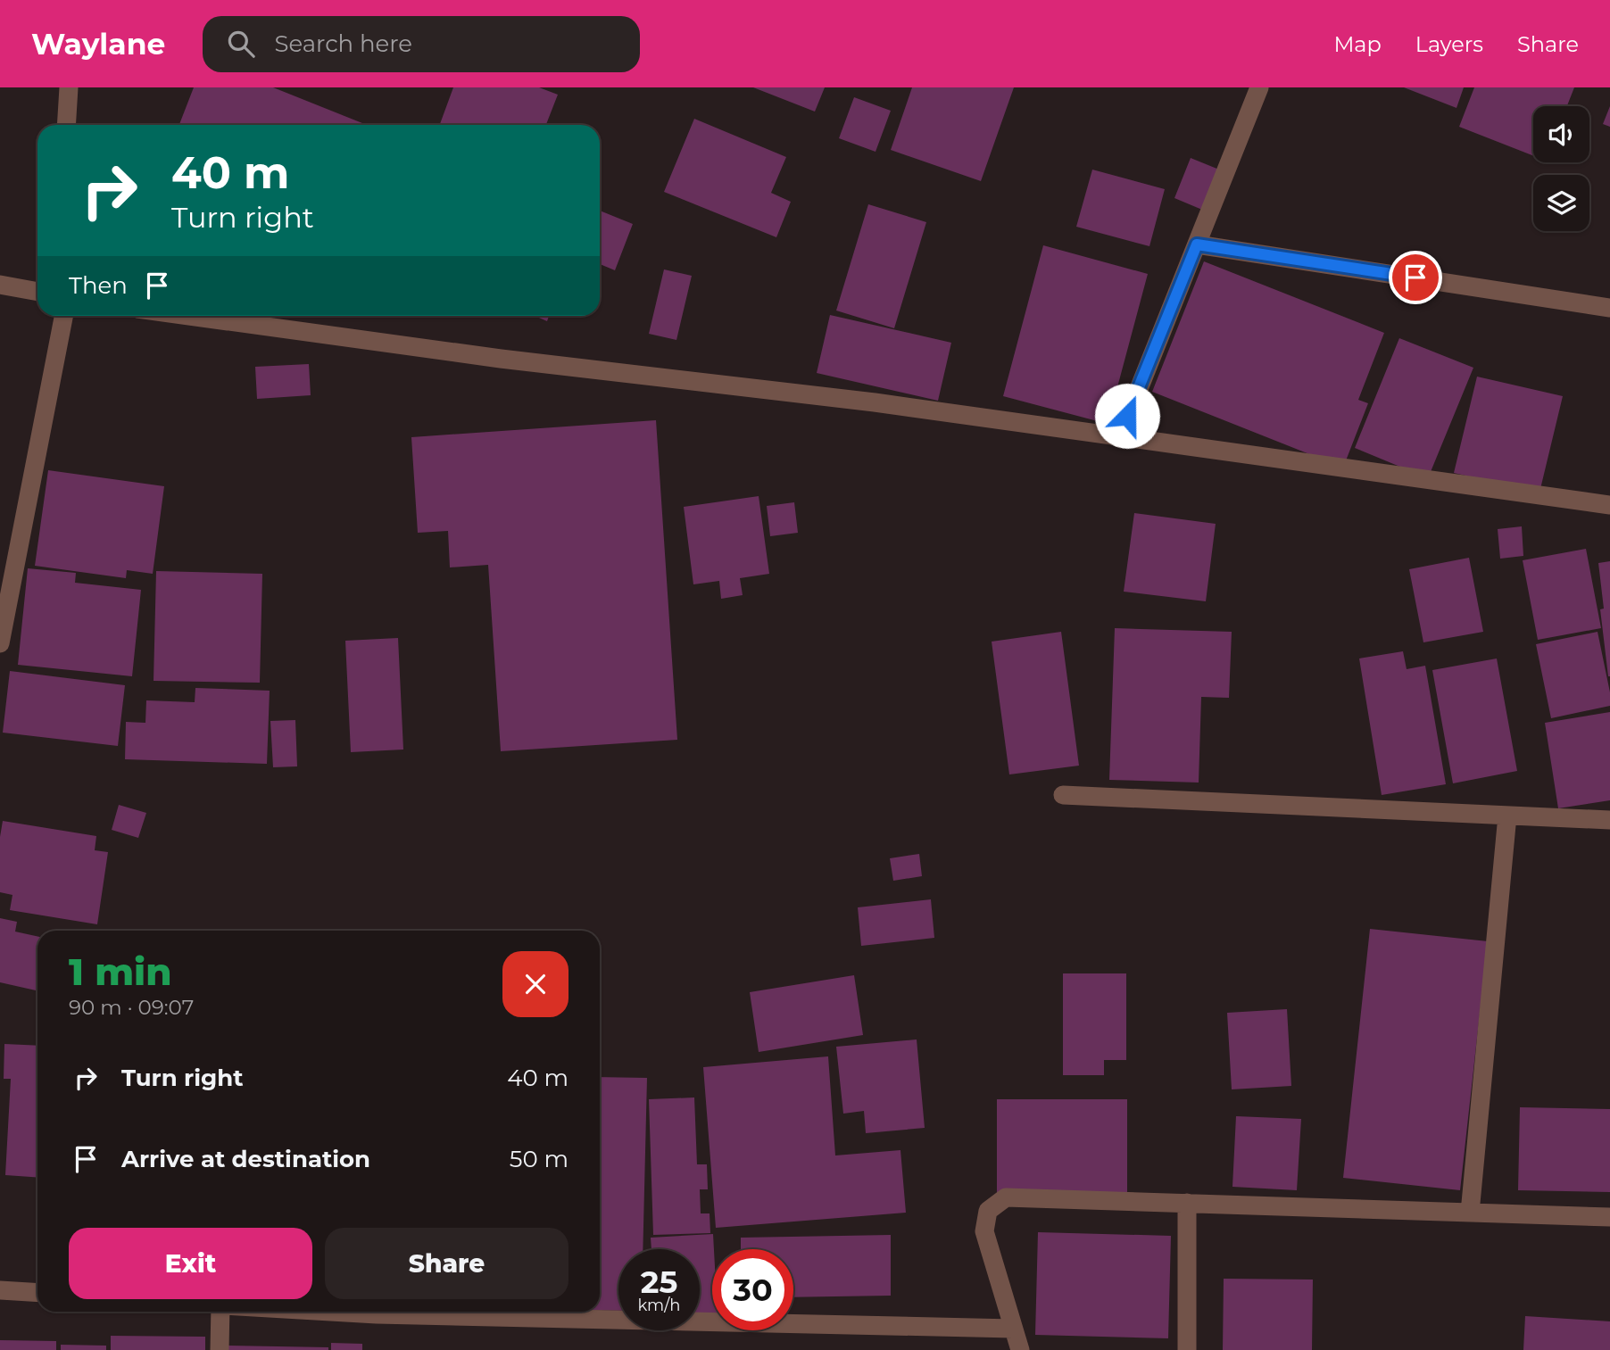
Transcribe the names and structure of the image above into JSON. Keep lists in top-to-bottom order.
{
  "page": {
    "header": "Waylane",
    "search": "Search here",
    "nav": ["Map", "Layers", "Share"],
    "turn": ["40 m", "Turn right"],
    "then": "Then",
    "heading": ["1 min", "90 m · 09:07"],
    "list": [
      {
        "name": "Turn right",
        "value": "40 m"
      },
      {
        "name": "Arrive at destination",
        "value": "50 m"
      }
    ],
    "buttons": ["Exit", "Share"],
    "speed": "25 km/h",
    "limit": "30"
  }
}
